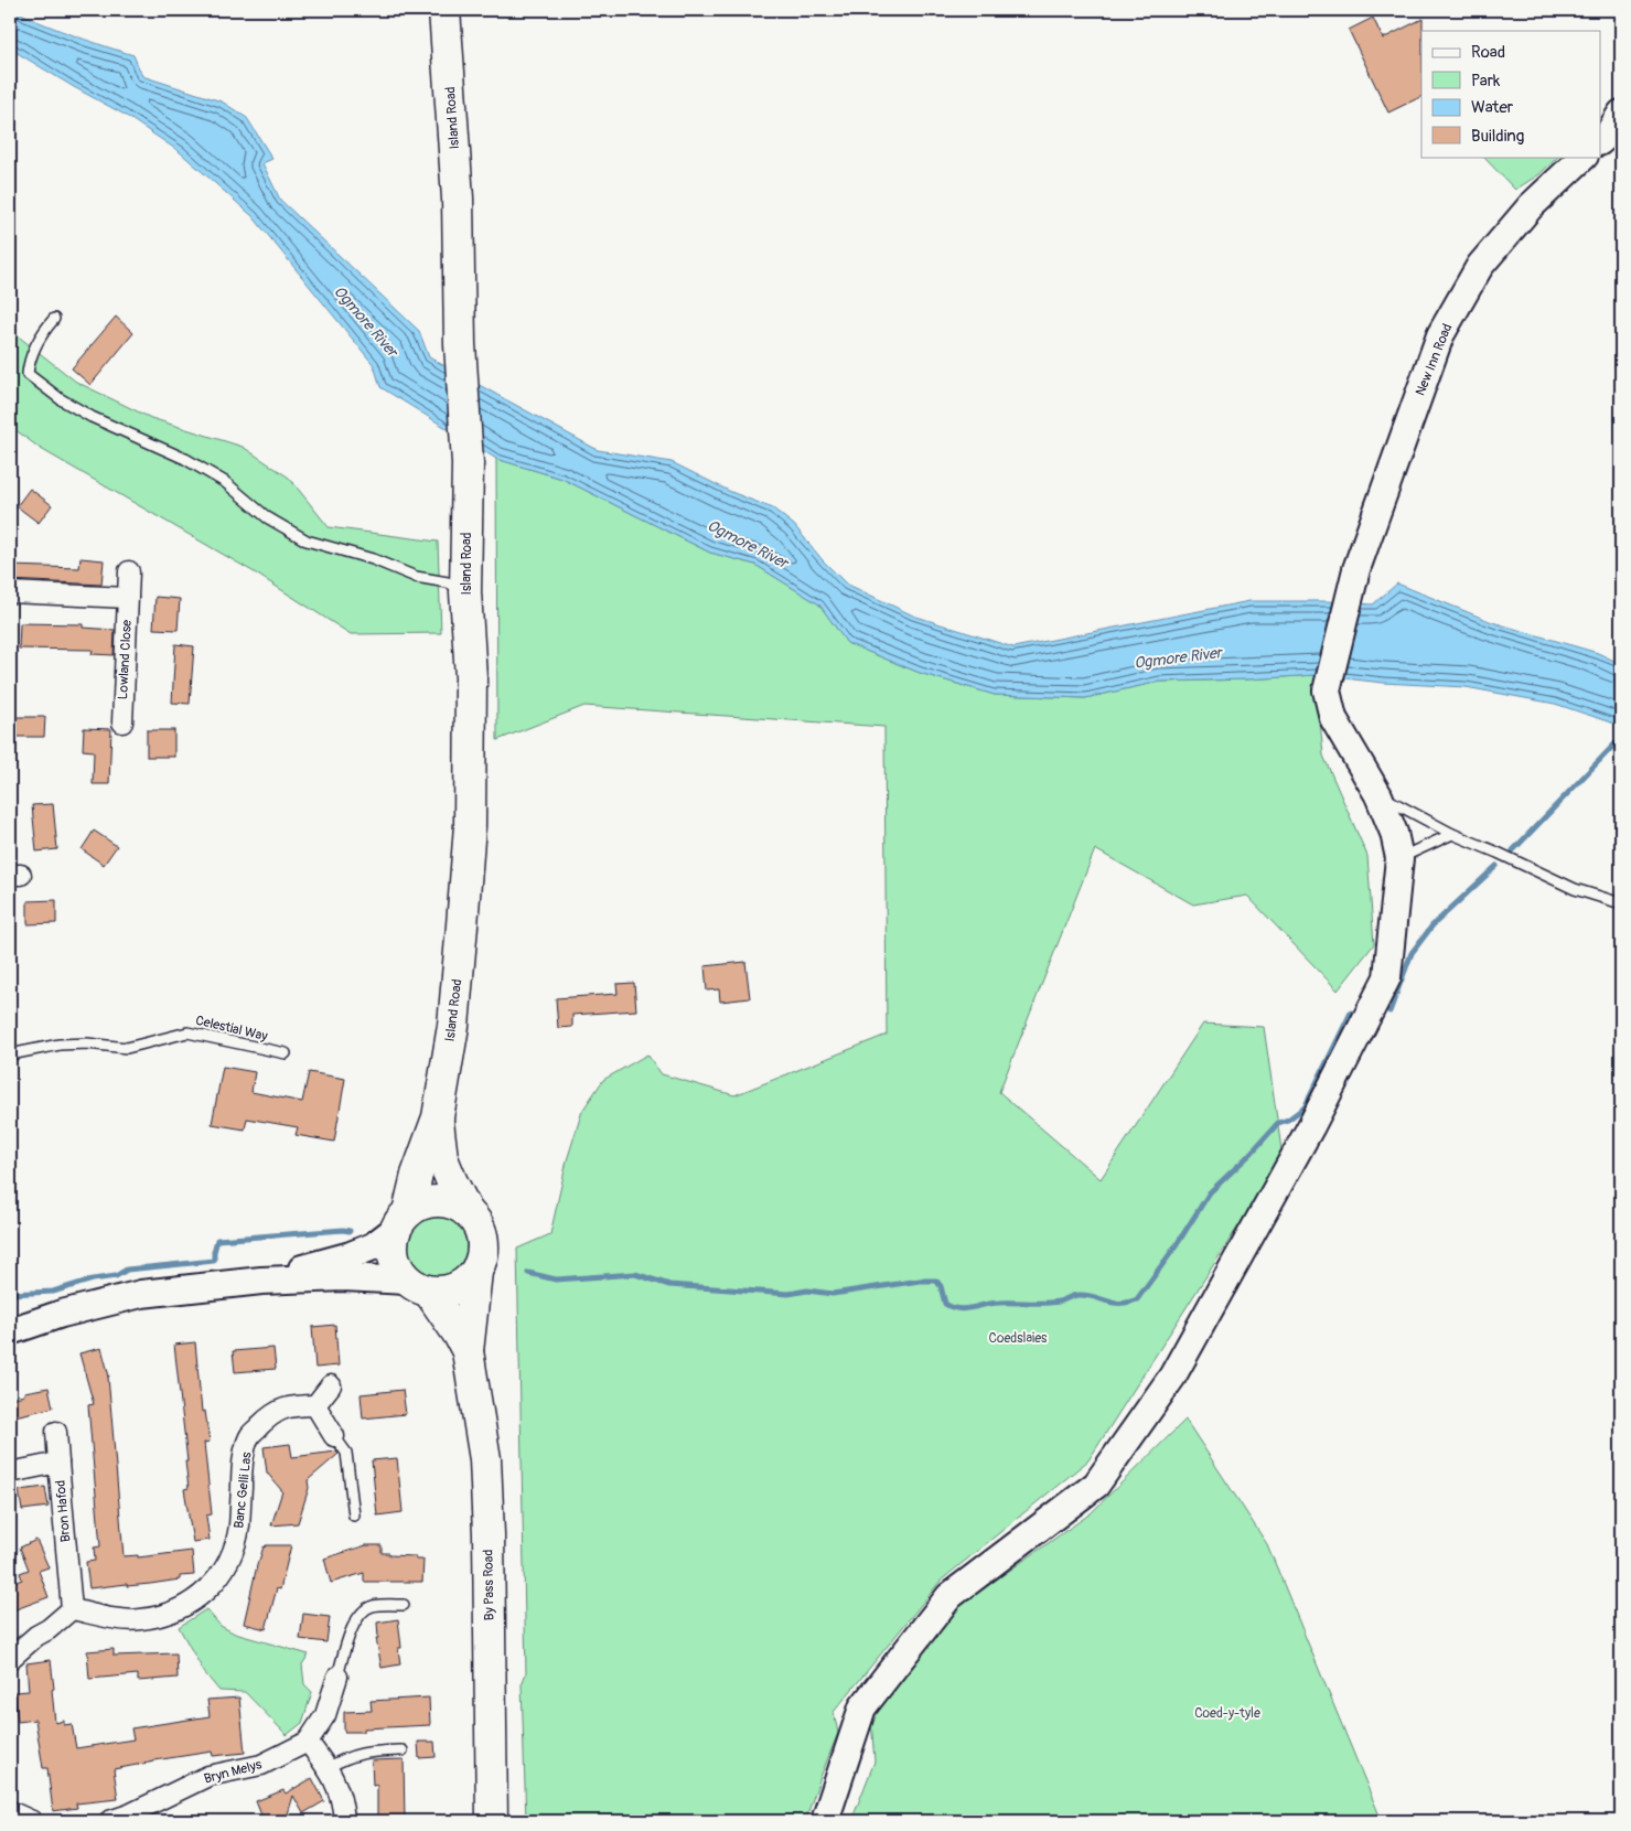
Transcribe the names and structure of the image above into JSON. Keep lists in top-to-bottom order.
{
  "streets": {
    "main road": ["Island Road", "By Pass Road"],
    "street": [
      "New Inn Road",
      "Lowland Close",
      "Banc Gelli Las",
      "Bron Hafod",
      "Bryn Melys"
    ],
    "lane": ["Celestial Way"]
  },
  "crossings": [
    ["Island Road", "By Pass Road"],
    ["Banc Gelli Las", "Bron Hafod"]
  ],
  "water": ["Ogmore River"],
  "parks": ["Coedslaies", "Coed-y-tyle"],
  "legend": [
    "Road",
    "Park",
    "Water",
    "Building"
  ]
}
